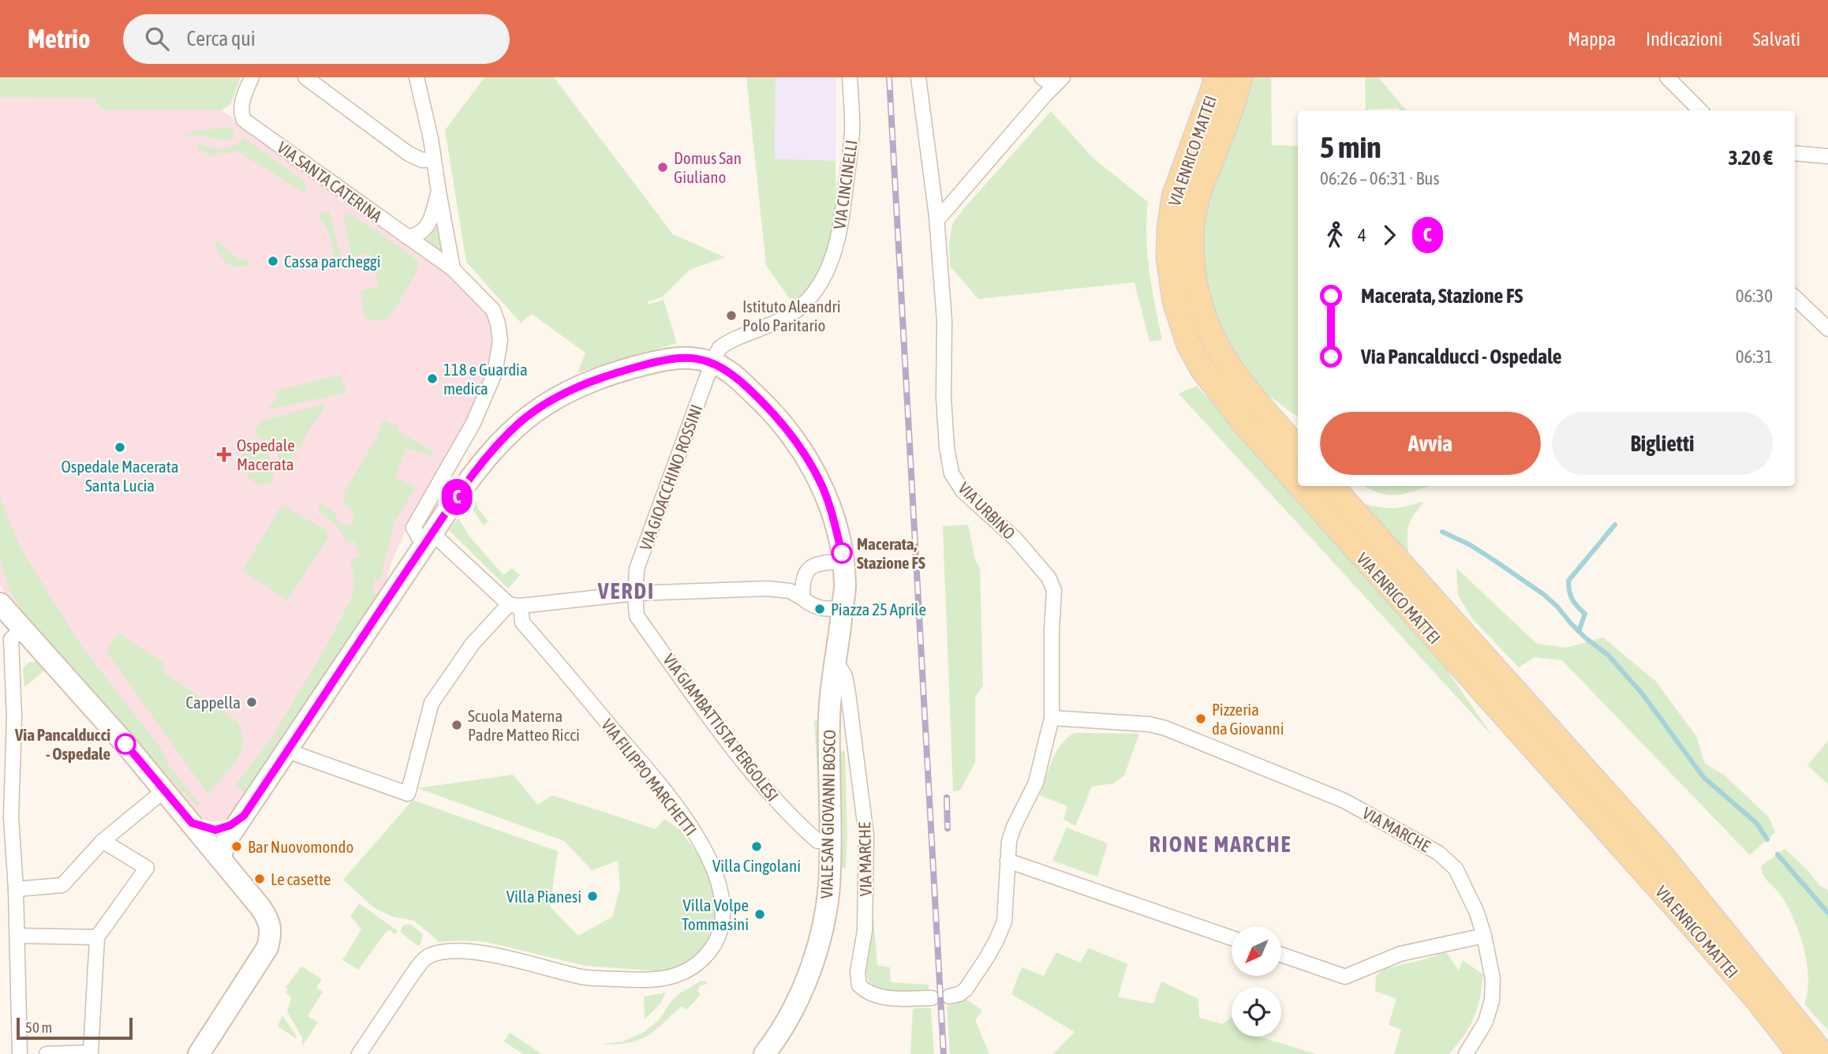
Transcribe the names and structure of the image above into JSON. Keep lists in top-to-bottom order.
{
  "streets": {
    "main road": ["VIA ENRICO MATTEI", "VIALE SAN GIOVANNI BOSCO"],
    "street": [
      "VIA SANTA CATERINA",
      "VIA CINCINELLI",
      "VIA GIOACCHINO ROSSINI",
      "VIA URBINO",
      "VIA GIAMBATTISTA PERGOLESI",
      "VIA FILIPPO MARCHETTI",
      "VIA MARCHE"
    ]
  },
  "crossings": [
    ["VIA CINCINELLI", "VIA GIOACCHINO ROSSINI"],
    ["VIA GIOACCHINO ROSSINI", "VIA GIAMBATTISTA PERGOLESI"],
    ["VIA URBINO", "VIA MARCHE"],
    ["VIA GIAMBATTISTA PERGOLESI", "VIALE SAN GIOVANNI BOSCO"],
    ["VIALE SAN GIOVANNI BOSCO", "VIA MARCHE"]
  ],
  "districts": ["VERDI", "RIONE MARCHE"],
  "places": {
    "other": [
      "Domus San Giuliano",
      "Cassa parcheggi",
      "Istituto Aleandri Polo Paritario",
      "118 e Guardia medica",
      "Ospedale Macerata Santa Lucia",
      "Macerata, Stazione FS",
      "Piazza 25 Aprile",
      "Cappella",
      "Pizzeria da Giovanni",
      "Scuola Materna Padre Matteo Ricci",
      "Via Pancalducci - Ospedale",
      "Bar Nuovomondo",
      "Villa Cingolani",
      "Le casette",
      "Villa Pianesi",
      "Villa Volpe Tommasini"
    ],
    "health": ["Ospedale Macerata"]
  },
  "lines": ["bus line C"],
  "scale_bar": "50 m",
  "north": "bottom left",
  "page": {
    "header": "Metrio",
    "search": "Cerca qui",
    "nav": ["Mappa", "Indicazioni", "Salvati"],
    "on_map": "C",
    "heading": ["5 min", "06:26 – 06:31 · Bus", "3.20 €"],
    "legs": ["4", "C"],
    "list": [
      {
        "name": "Macerata, Stazione FS",
        "value": "06:30"
      },
      {
        "name": "Via Pancalducci - Ospedale",
        "value": "06:31"
      }
    ],
    "buttons": ["Avvia", "Biglietti"],
    "scale": "50 m"
  }
}
